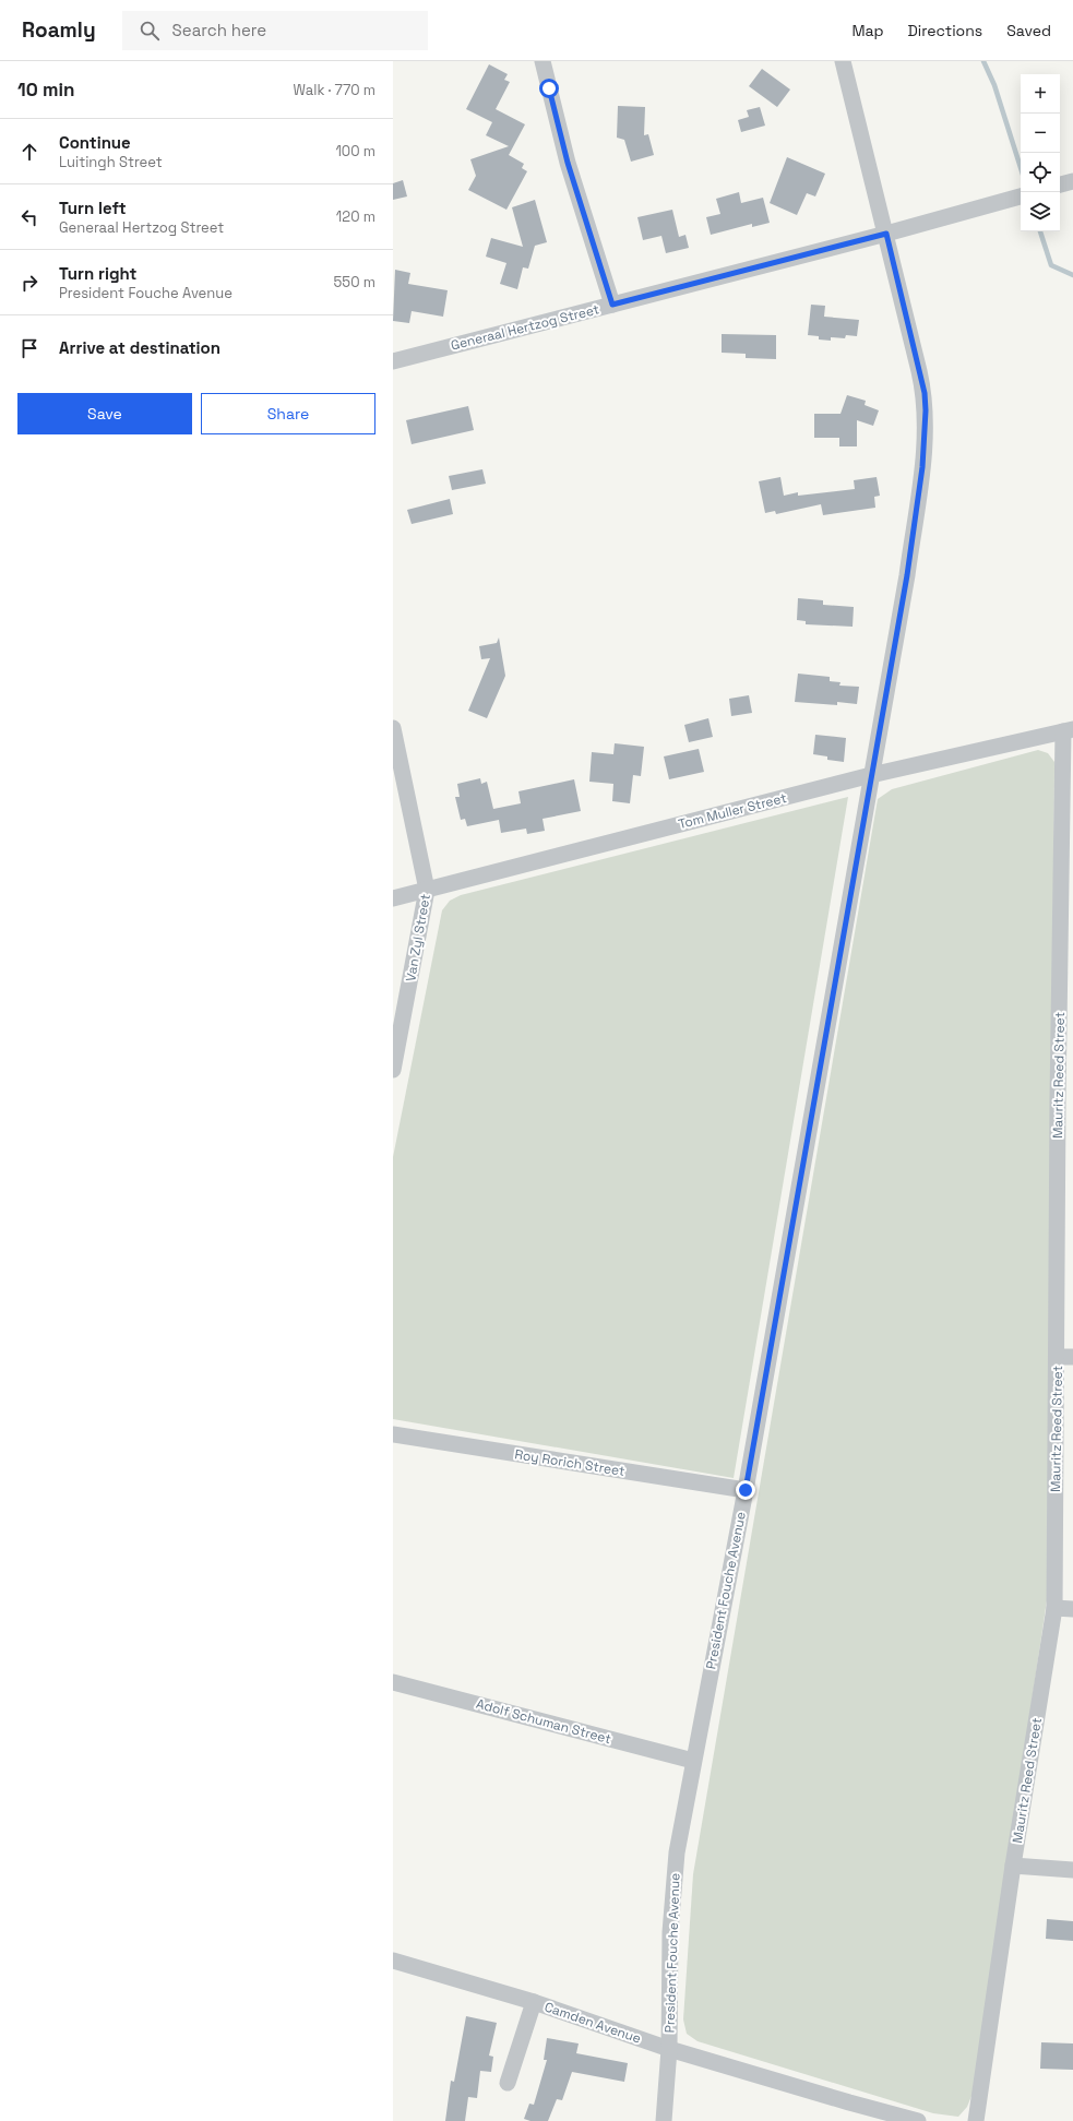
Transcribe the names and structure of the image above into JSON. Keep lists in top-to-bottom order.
{
  "streets": {
    "street": [
      "Generaal Hertzog Street",
      "Tom Muller Street",
      "Van Zyl Street",
      "Mauritz Reed Street",
      "Roy Rorich Street",
      "President Fouche Avenue",
      "Adolf Schuman Street",
      "Camden Avenue"
    ]
  },
  "crossings": [
    ["Generaal Hertzog Street", "President Fouche Avenue"],
    ["Tom Muller Street", "Van Zyl Street"],
    ["Tom Muller Street", "Mauritz Reed Street"],
    ["Tom Muller Street", "President Fouche Avenue"],
    ["Roy Rorich Street", "President Fouche Avenue"],
    ["President Fouche Avenue", "Adolf Schuman Street"],
    ["President Fouche Avenue", "Camden Avenue"]
  ],
  "page": {
    "header": "Roamly",
    "search": "Search here",
    "nav": ["Map", "Directions", "Saved"],
    "heading": ["10 min", "Walk · 770 m"],
    "map_buttons": ["+", "−"],
    "list": [
      ["Continue", "Luitingh Street", "100 m"],
      ["Turn left", "Generaal Hertzog Street", "120 m"],
      ["Turn right", "President Fouche Avenue", "550 m"],
      "Arrive at destination"
    ],
    "buttons": ["Save", "Share"]
  }
}
